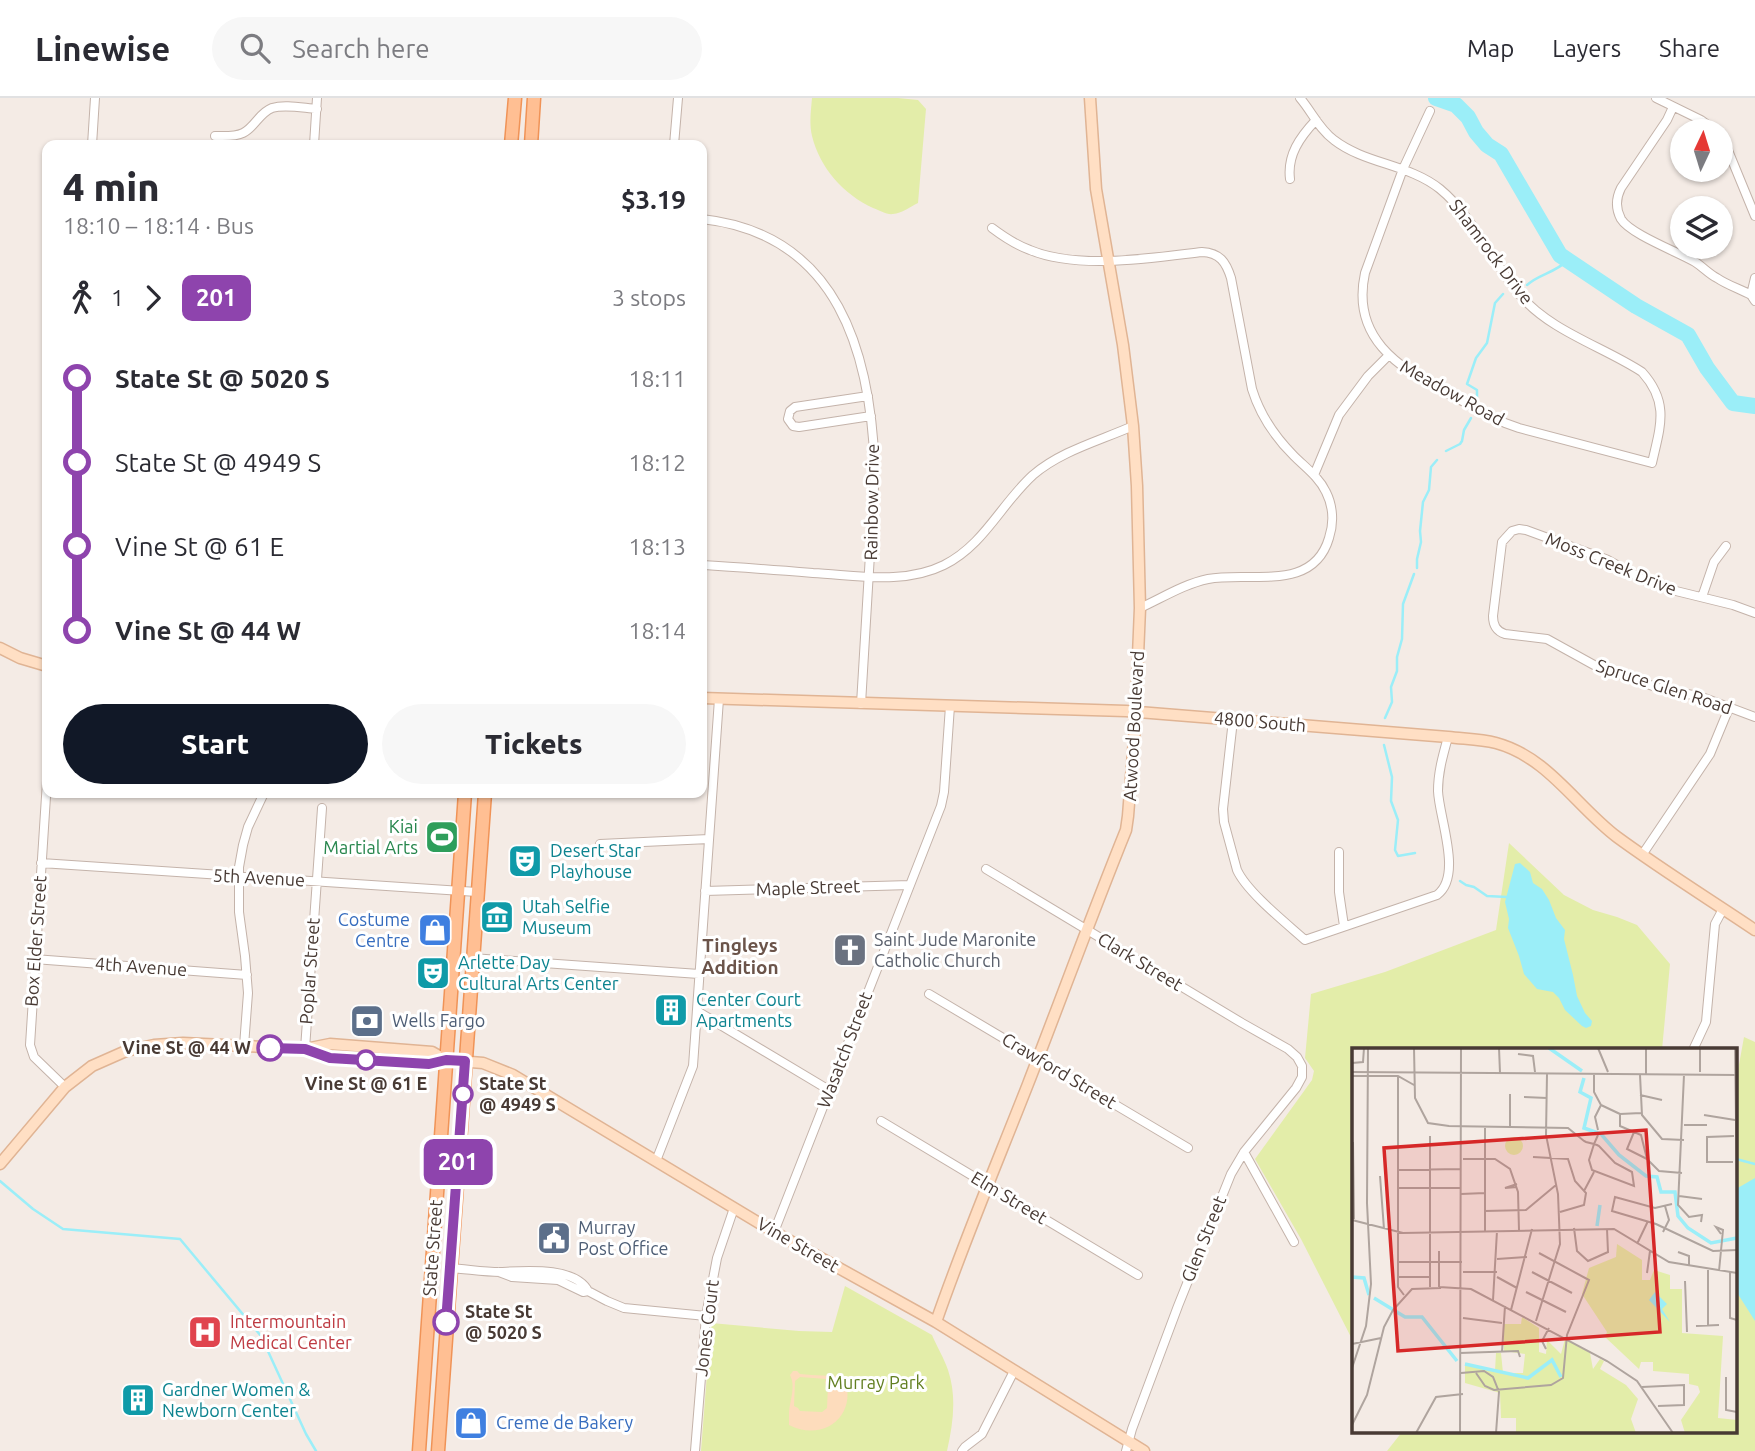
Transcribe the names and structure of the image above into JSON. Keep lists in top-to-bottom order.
{
  "streets": {
    "main road": ["State Street"],
    "street": [
      "Shamrock Drive",
      "Meadow Road",
      "Rainbow Drive",
      "Moss Creek Drive",
      "Spruce Glen Road",
      "4800 South",
      "Atwood Boulevard",
      "5th Avenue",
      "Maple Street",
      "Box Elder Street",
      "Clark Street",
      "4th Avenue",
      "Poplar Street",
      "Wasatch Street",
      "Crawford Street",
      "Elm Street",
      "Glen Street",
      "Vine Street",
      "Jones Court"
    ]
  },
  "crossings": [
    ["Shamrock Drive", "Meadow Road"],
    ["Rainbow Drive", "4800 South"],
    ["Moss Creek Drive", "Spruce Glen Road"],
    ["4800 South", "Atwood Boulevard"],
    ["4800 South", "Wasatch Street"],
    ["Atwood Boulevard", "Clark Street"],
    ["Atwood Boulevard", "Crawford Street"],
    ["Atwood Boulevard", "Elm Street"],
    ["Atwood Boulevard", "Vine Street"],
    ["5th Avenue", "Box Elder Street"],
    ["5th Avenue", "Poplar Street"],
    ["5th Avenue", "State Street"],
    ["Maple Street", "Wasatch Street"],
    ["Box Elder Street", "4th Avenue"],
    ["Box Elder Street", "Vine Street"],
    ["Clark Street", "Glen Street"],
    ["Poplar Street", "Vine Street"],
    ["Wasatch Street", "Vine Street"],
    ["Glen Street", "Vine Street"],
    ["Vine Street", "State Street"],
    ["Vine Street", "Jones Court"]
  ],
  "districts": ["Tingleys Addition"],
  "parks": ["Murray Park"],
  "places": {
    "sports": ["Kiai Martial Arts"],
    "theatre": ["Desert Star Playhouse", "Arlette Day Cultural Arts Center"],
    "museum": ["Utah Selfie Museum"],
    "shop": ["Costume Centre", "Creme de Bakery"],
    "church": ["Saint Jude Maronite Catholic Church"],
    "building": ["Center Court Apartments", "Gardner Women & Newborn Center"],
    "bank": ["Wells Fargo"],
    "other": [
      "Vine St @ 44 W",
      "Vine St @ 61 E",
      "State St @ 4949 S",
      "State St @ 5020 S"
    ],
    "public building": ["Murray Post Office"],
    "hospital": ["Intermountain Medical Center"]
  },
  "lines": ["bus line 201"],
  "north": "top",
  "page": {
    "header": "Linewise",
    "search": "Search here",
    "nav": ["Map", "Layers", "Share"],
    "on_map": "201",
    "heading": ["4 min", "18:10 – 18:14 · Bus", "$3.19"],
    "legs": ["1", "201", "3 stops"],
    "list": [
      {
        "name": "State St @ 5020 S",
        "value": "18:11"
      },
      {
        "name": "State St @ 4949 S",
        "value": "18:12"
      },
      {
        "name": "Vine St @ 61 E",
        "value": "18:13"
      },
      {
        "name": "Vine St @ 44 W",
        "value": "18:14"
      }
    ],
    "buttons": ["Start", "Tickets"]
  }
}
